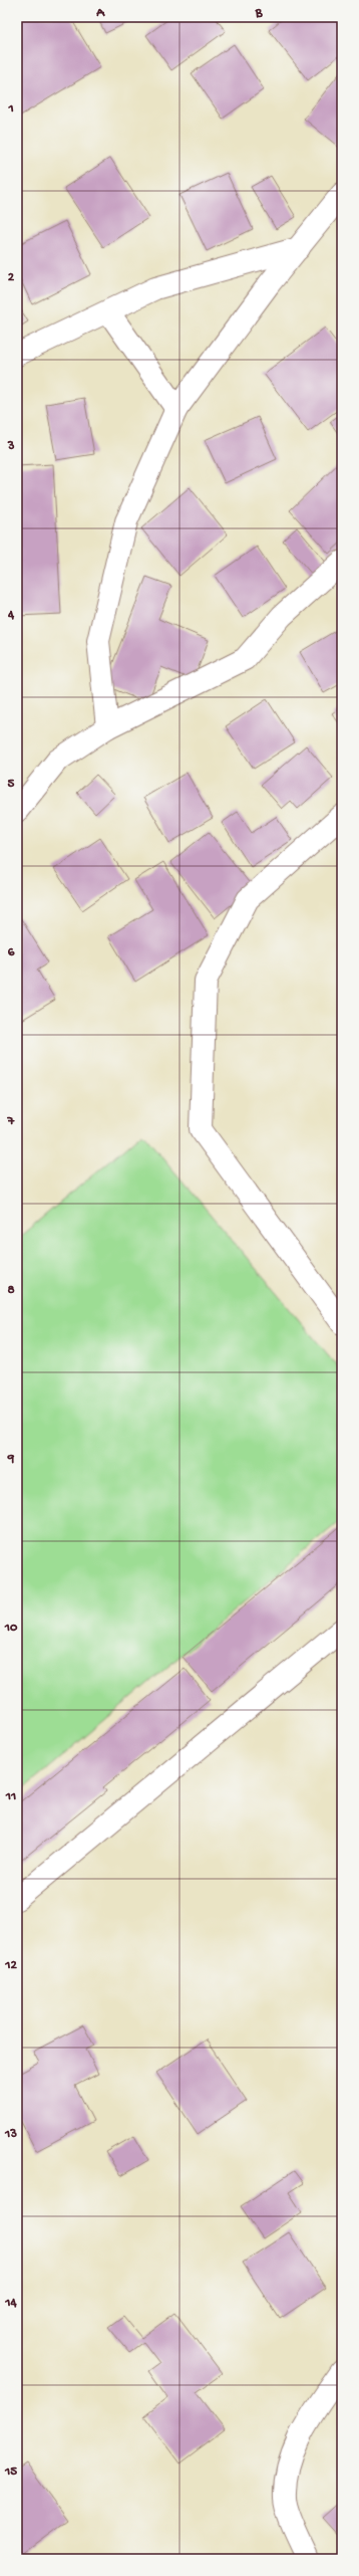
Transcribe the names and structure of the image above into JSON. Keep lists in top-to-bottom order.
{
  "grid": {
    "columns": ["A", "B"],
    "rows": [
      "1",
      "2",
      "3",
      "4",
      "5",
      "6",
      "7",
      "8",
      "9",
      "10",
      "11",
      "12",
      "13",
      "14",
      "15"
    ]
  }
}
